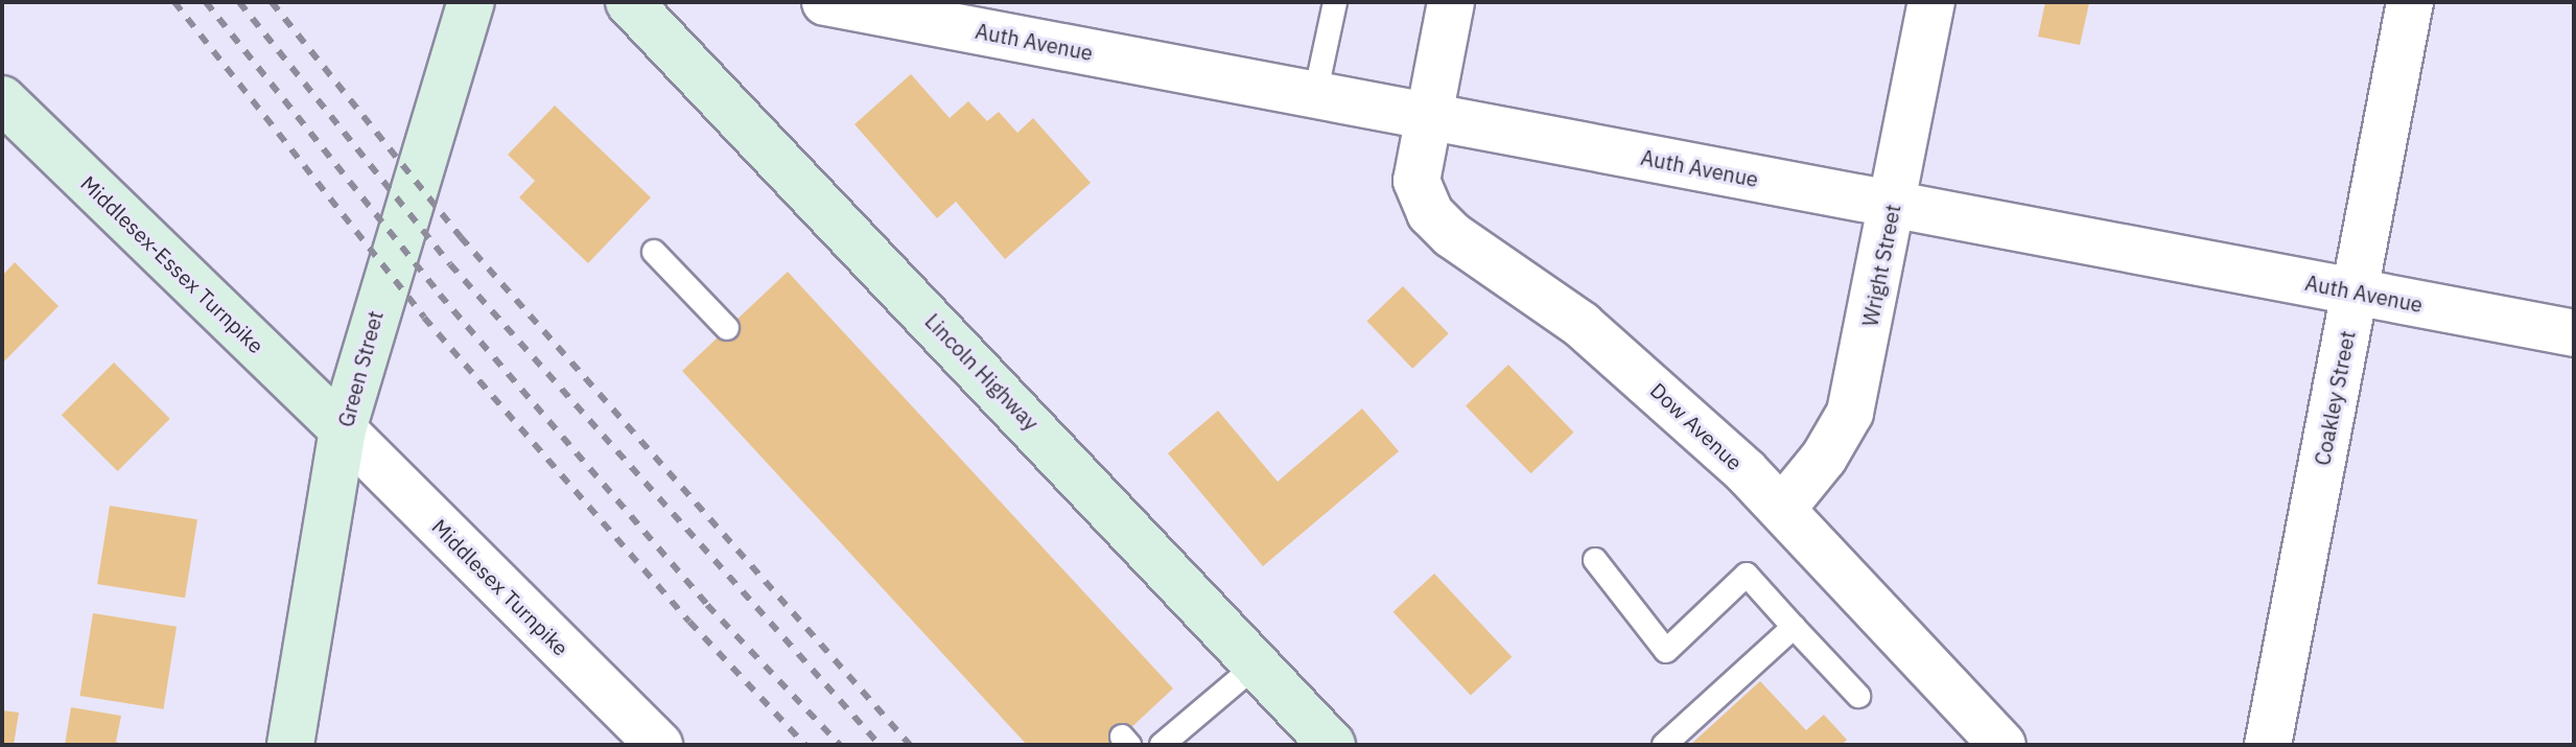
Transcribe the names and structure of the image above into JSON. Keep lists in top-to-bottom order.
{
  "streets": {
    "street": [
      "Auth Avenue",
      "Middlesex-Essex Turnpike",
      "Wright Street",
      "Green Street",
      "Lincoln Highway",
      "Coakley Street",
      "Dow Avenue",
      "Middlesex Turnpike"
    ]
  },
  "crossings": [
    ["Auth Avenue", "Wright Street"],
    ["Auth Avenue", "Coakley Street"],
    ["Auth Avenue", "Dow Avenue"],
    ["Middlesex-Essex Turnpike", "Green Street"],
    ["Middlesex-Essex Turnpike", "Middlesex Turnpike"],
    ["Wright Street", "Dow Avenue"],
    ["Green Street", "Middlesex Turnpike"]
  ]
}
